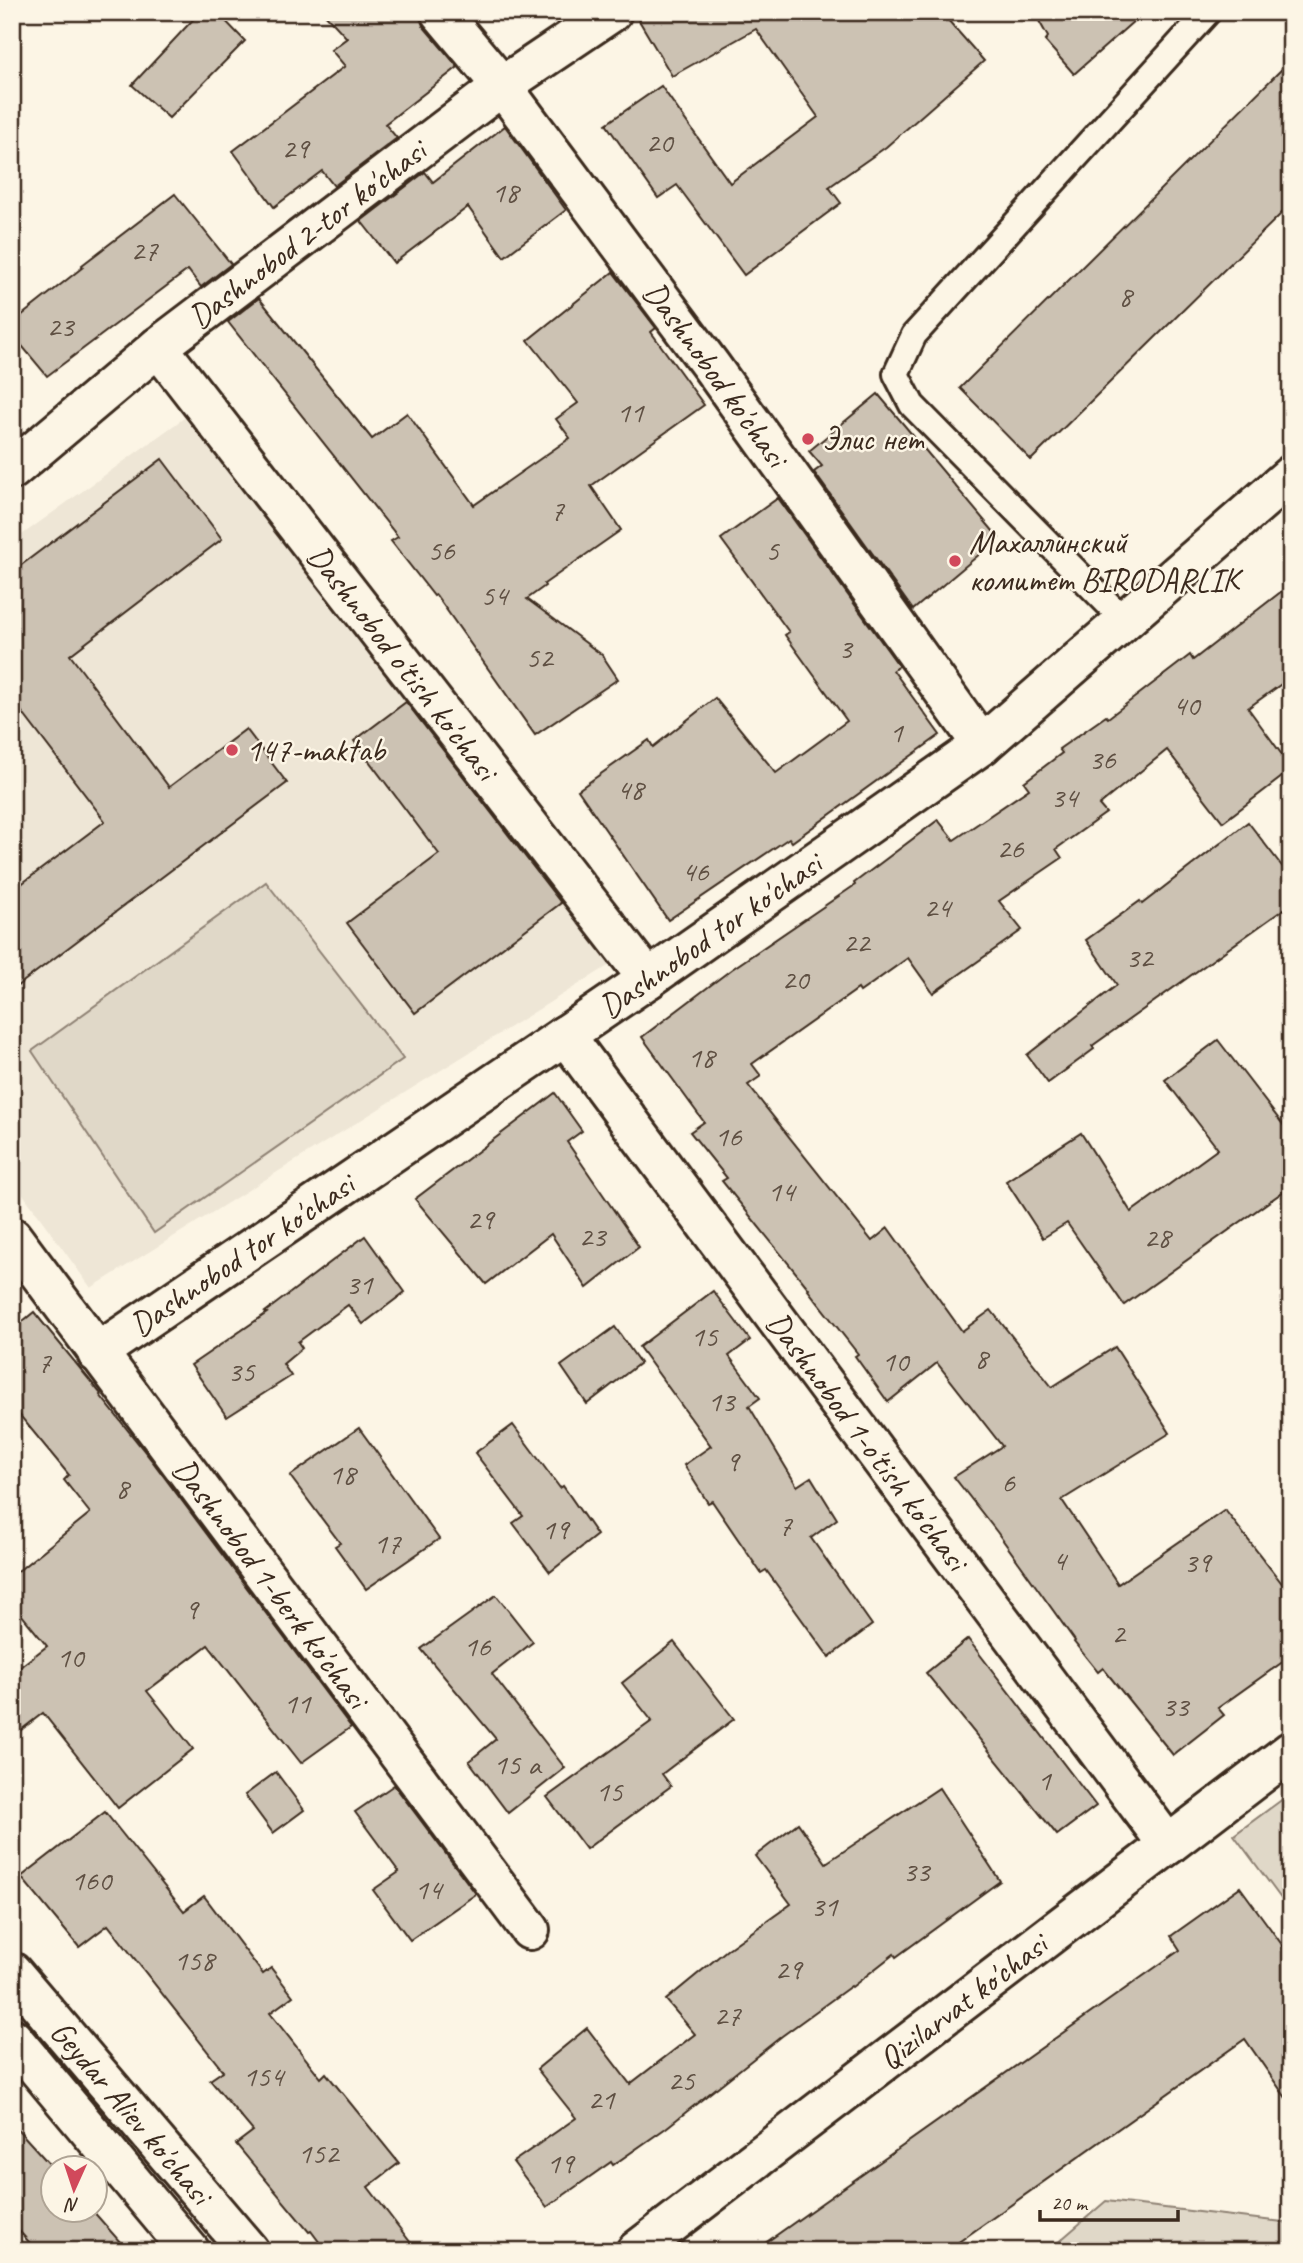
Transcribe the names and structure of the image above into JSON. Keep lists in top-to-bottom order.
{
  "streets": {
    "street": [
      "Dashnobod 2-tor ko'chasi",
      "Dashnobod ko'chasi",
      "Dashnobod o'tish ko'chasi",
      "Dashnobod tor ko'chasi",
      "Dashnobod 1-o'tish ko'chasi",
      "Dashnobod 1-berk ko'chasi",
      "Qizilarvat ko'chasi",
      "Geydar Aliev ko'chasi"
    ]
  },
  "crossings": [
    ["Dashnobod 2-tor ko'chasi", "Dashnobod ko'chasi"],
    ["Dashnobod 2-tor ko'chasi", "Dashnobod o'tish ko'chasi"],
    ["Dashnobod ko'chasi", "Dashnobod tor ko'chasi"],
    ["Dashnobod o'tish ko'chasi", "Dashnobod tor ko'chasi"],
    ["Dashnobod tor ko'chasi", "Dashnobod 1-o'tish ko'chasi"],
    ["Dashnobod tor ko'chasi", "Dashnobod 1-berk ko'chasi"],
    ["Dashnobod 1-o'tish ko'chasi", "Qizilarvat ko'chasi"]
  ],
  "places": ["Элис нет", "Махаллинский комитет BIRODARLIK", "147-maktab"],
  "house_numbers": [
    "20",
    "29",
    "18",
    "27",
    "8",
    "23",
    "11",
    "7",
    "56",
    "5",
    "54",
    "3",
    "52",
    "40",
    "1",
    "36",
    "48",
    "34",
    "26",
    "46",
    "24",
    "22",
    "32",
    "20",
    "18",
    "16",
    "14",
    "29",
    "23",
    "28",
    "31",
    "15",
    "8",
    "10",
    "7",
    "35",
    "13",
    "9",
    "18",
    "6",
    "8",
    "7",
    "19",
    "17",
    "4",
    "39",
    "9",
    "2",
    "16",
    "10",
    "11",
    "33",
    "15 а",
    "1",
    "15",
    "33",
    "160",
    "14",
    "31",
    "158",
    "29",
    "27",
    "154",
    "25",
    "21",
    "152",
    "19"
  ],
  "scale_bar": "20 m",
  "north": "bottom"
}
